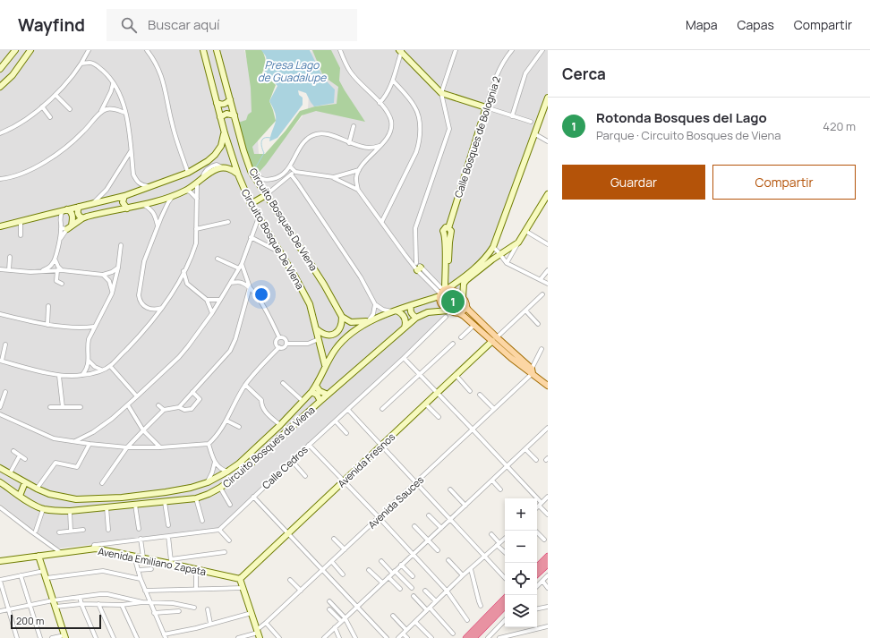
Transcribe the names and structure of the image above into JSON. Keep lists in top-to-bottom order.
{
  "streets": {
    "main road": [
      "Calle Bosques de Bolognia 2",
      "Circuito Bosques De Viena",
      "Circuito Bosque De Viena",
      "Circuito Bosques de Viena",
      "Avenida Fresnos",
      "Avenida Emiliano Zapata"
    ],
    "street": ["Calle Cedros", "Avenida Sauces"]
  },
  "crossings": [
    ["Calle Bosques de Bolognia 2", "Circuito Bosques de Viena"],
    ["Circuito Bosque De Viena", "Circuito Bosques de Viena"],
    ["Avenida Fresnos", "Avenida Emiliano Zapata"]
  ],
  "water": ["Presa Lago de Guadalupe"],
  "scale_bar": "200 m",
  "page": {
    "header": "Wayfind",
    "search": "Buscar aquí",
    "nav": ["Mapa", "Capas", "Compartir"],
    "heading": "Cerca",
    "list": [
      {
        "mark": "1",
        "name": "Rotonda Bosques del Lago",
        "note": "Parque · Circuito Bosques de Viena",
        "value": "420 m"
      }
    ],
    "buttons": ["Guardar", "Compartir"],
    "pins": "1",
    "map_buttons": ["+", "−"],
    "scale": "200 m"
  }
}
